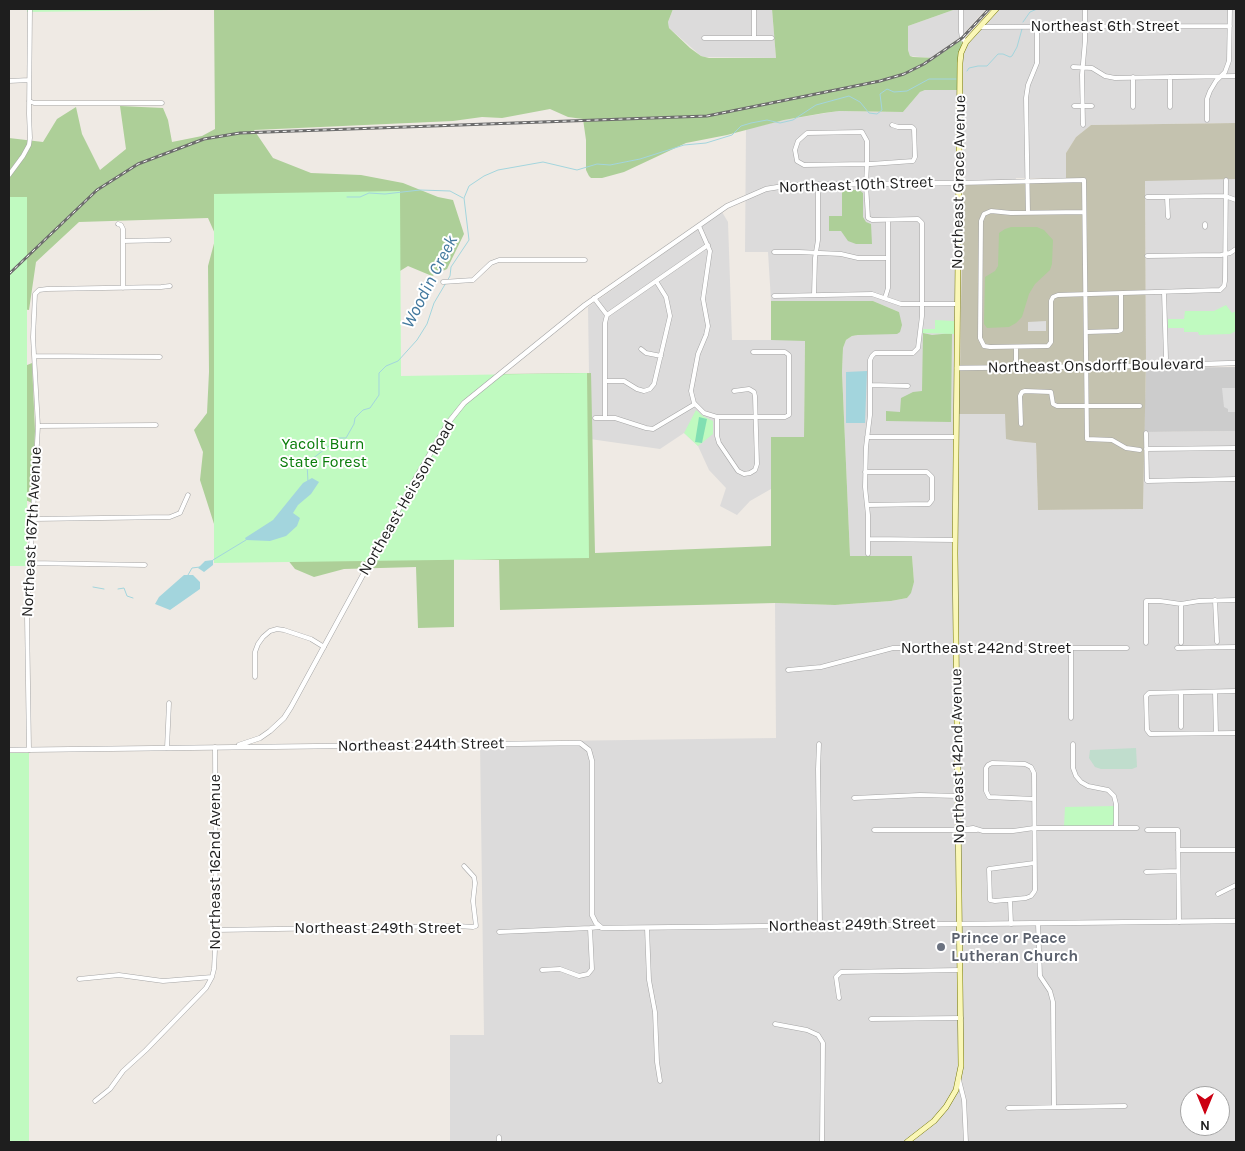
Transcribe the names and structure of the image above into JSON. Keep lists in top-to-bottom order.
{
  "streets": {
    "main road": ["Northeast Grace Avenue", "Northeast 142nd Avenue"],
    "street": [
      "Northeast 6th Street",
      "Northeast 10th Street",
      "Northeast Onsdorff Boulevard",
      "Northeast Heisson Road",
      "Northeast 167th Avenue",
      "Northeast 242nd Street",
      "Northeast 244th Street",
      "Northeast 162nd Avenue",
      "Northeast 249th Street"
    ]
  },
  "crossings": [
    ["Northeast Grace Avenue", "Northeast 10th Street"],
    ["Northeast Grace Avenue", "Northeast Onsdorff Boulevard"],
    ["Northeast Grace Avenue", "Northeast 142nd Avenue"],
    ["Northeast 10th Street", "Northeast Heisson Road"],
    ["Northeast Onsdorff Boulevard", "Northeast 142nd Avenue"],
    ["Northeast Heisson Road", "Northeast 244th Street"],
    ["Northeast 242nd Street", "Northeast 142nd Avenue"],
    ["Northeast 244th Street", "Northeast 249th Street"],
    ["Northeast 142nd Avenue", "Northeast 249th Street"],
    ["Northeast 162nd Avenue", "Northeast 249th Street"]
  ],
  "water": ["Woodin Creek"],
  "parks": ["Yacolt Burn State Forest"],
  "places": ["Prince or Peace Lutheran Church"],
  "north": "bottom"
}
